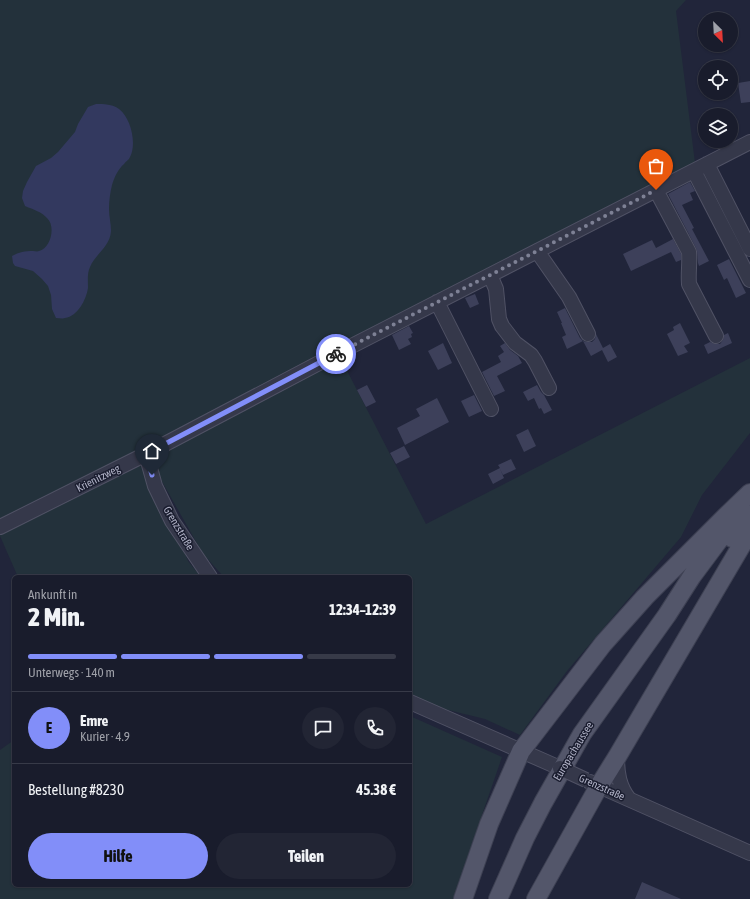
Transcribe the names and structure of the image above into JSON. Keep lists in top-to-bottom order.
{
  "streets": {
    "main road": ["Europachaussee"],
    "street": ["Krienitzweg", "Grenzstraße"]
  },
  "crossings": [
    ["Krienitzweg", "Grenzstraße"]
  ],
  "north": "bottom right",
  "page": {
    "heading": ["2 Min.", "Ankunft in", "12:34–12:39"],
    "panel": [
      "Emre",
      "Kurier · 4.9",
      "Bestellung #8230",
      "45.38 €"
    ],
    "bar": "Unterwegs · 140 m",
    "round": "E",
    "buttons": ["Hilfe", "Teilen"]
  }
}
